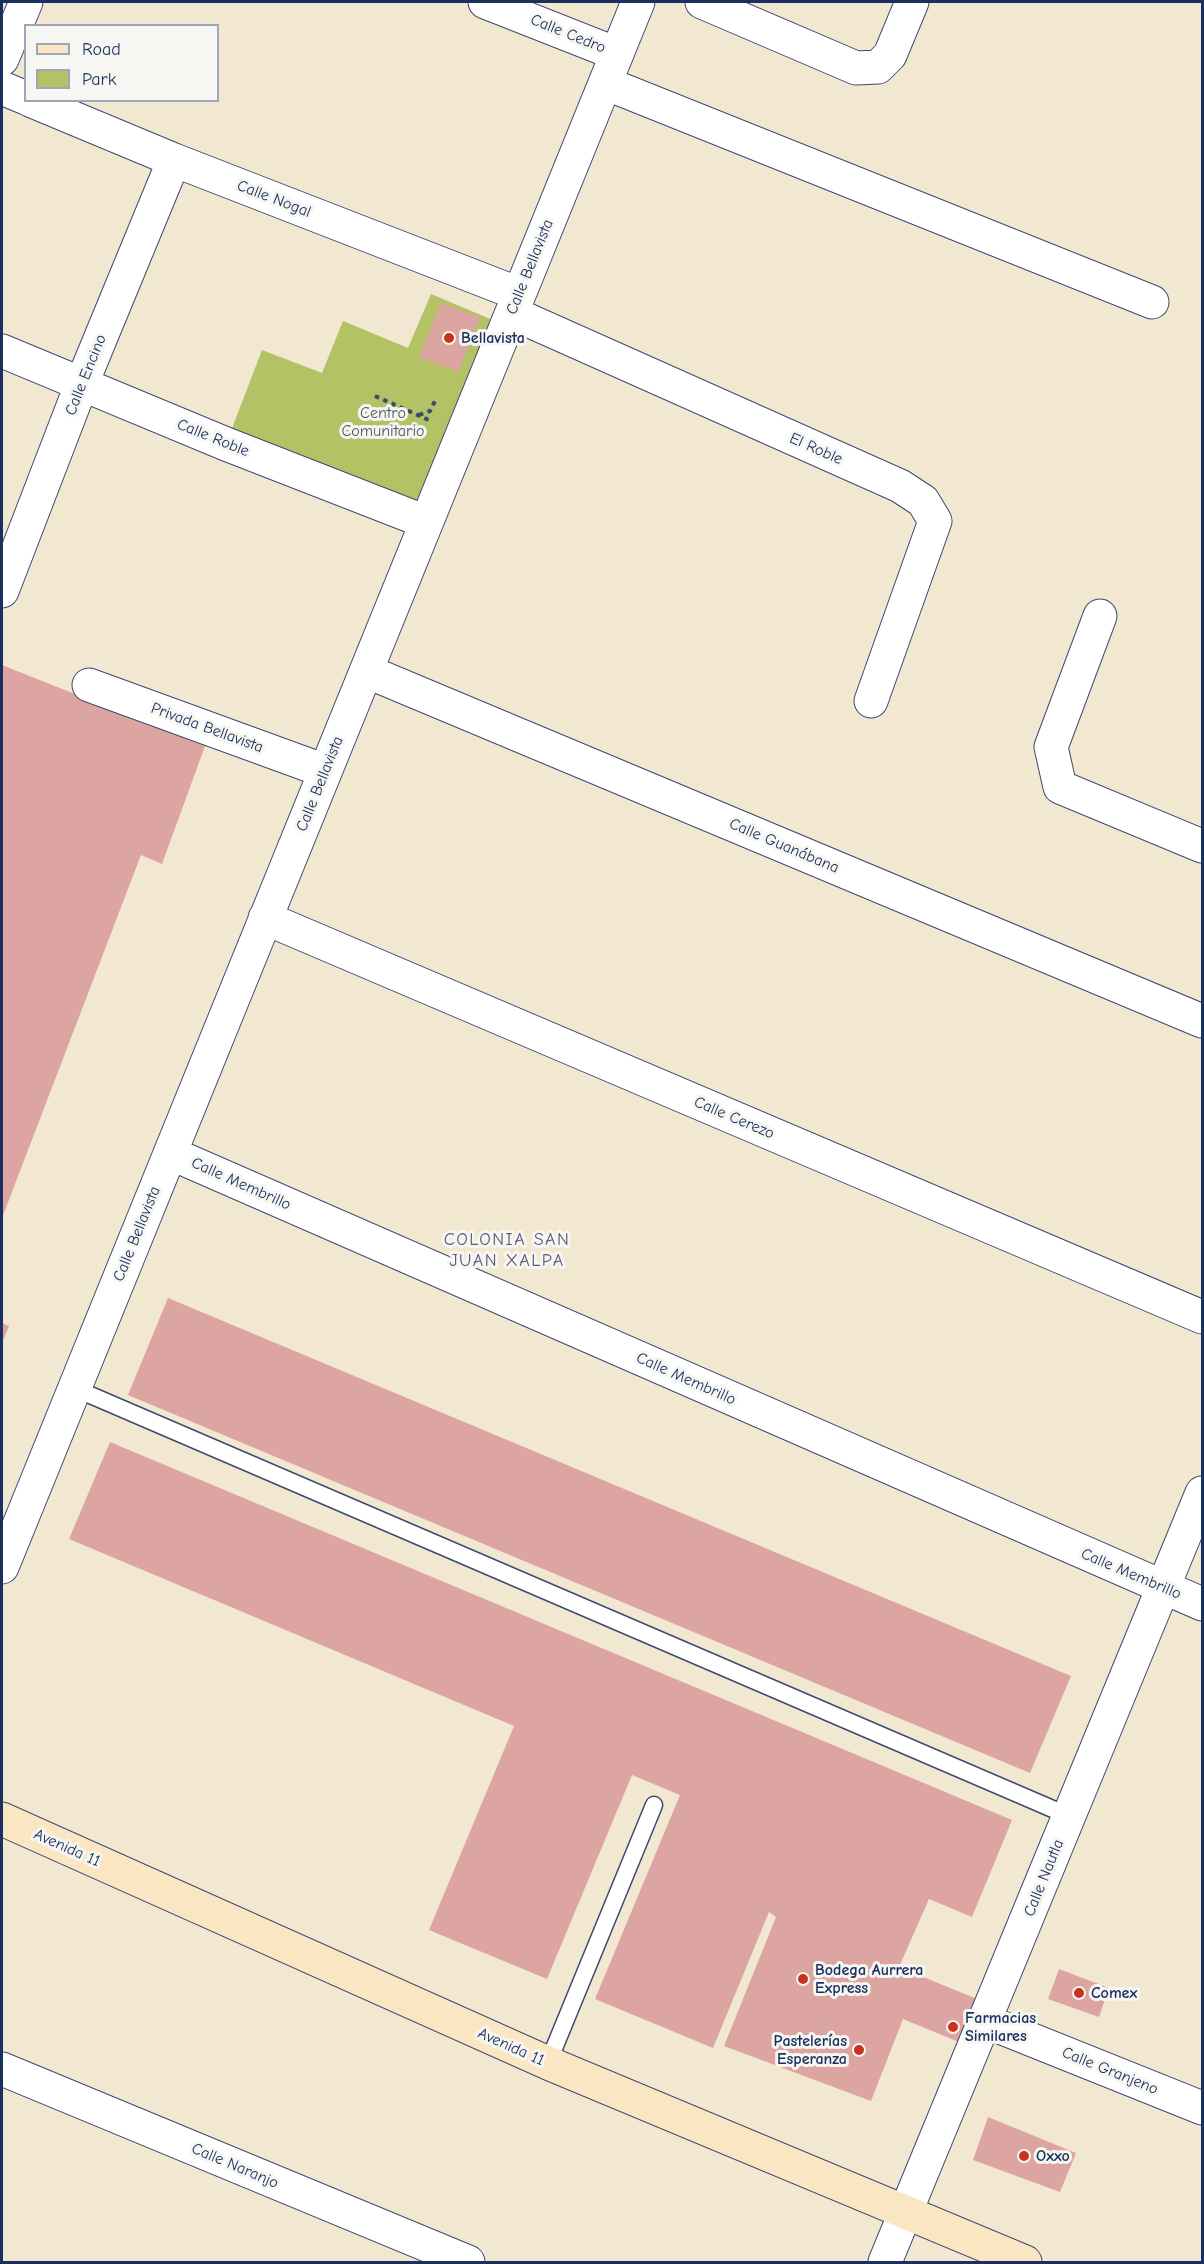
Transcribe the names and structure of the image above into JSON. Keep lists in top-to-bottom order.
{
  "streets": {
    "street": [
      "Calle Cedro",
      "Calle Nogal",
      "Calle Bellavista",
      "Calle Encino",
      "Calle Roble",
      "El Roble",
      "Privada Bellavista",
      "Calle Guanábana",
      "Calle Cerezo",
      "Calle Membrillo",
      "Avenida 11",
      "Calle Nautla",
      "Calle Granjeno",
      "Calle Naranjo"
    ]
  },
  "crossings": [
    ["Calle Cedro", "Calle Bellavista"],
    ["Calle Nogal", "Calle Bellavista"],
    ["Calle Nogal", "Calle Encino"],
    ["Calle Nogal", "El Roble"],
    ["Calle Bellavista", "Calle Roble"],
    ["Calle Bellavista", "El Roble"],
    ["Calle Bellavista", "Privada Bellavista"],
    ["Calle Bellavista", "Calle Guanábana"],
    ["Calle Bellavista", "Calle Cerezo"],
    ["Calle Bellavista", "Calle Membrillo"],
    ["Calle Encino", "Calle Roble"],
    ["Calle Membrillo", "Calle Nautla"],
    ["Avenida 11", "Calle Nautla"],
    ["Calle Nautla", "Calle Granjeno"]
  ],
  "districts": ["COLONIA SAN JUAN XALPA"],
  "parks": ["Centro Comunitario"],
  "places": [
    "Bellavista",
    "Bodega Aurrera Express",
    "Comex",
    "Farmacias Similares",
    "Pastelerías Esperanza",
    "Oxxo"
  ],
  "legend": ["Road", "Park"]
}
